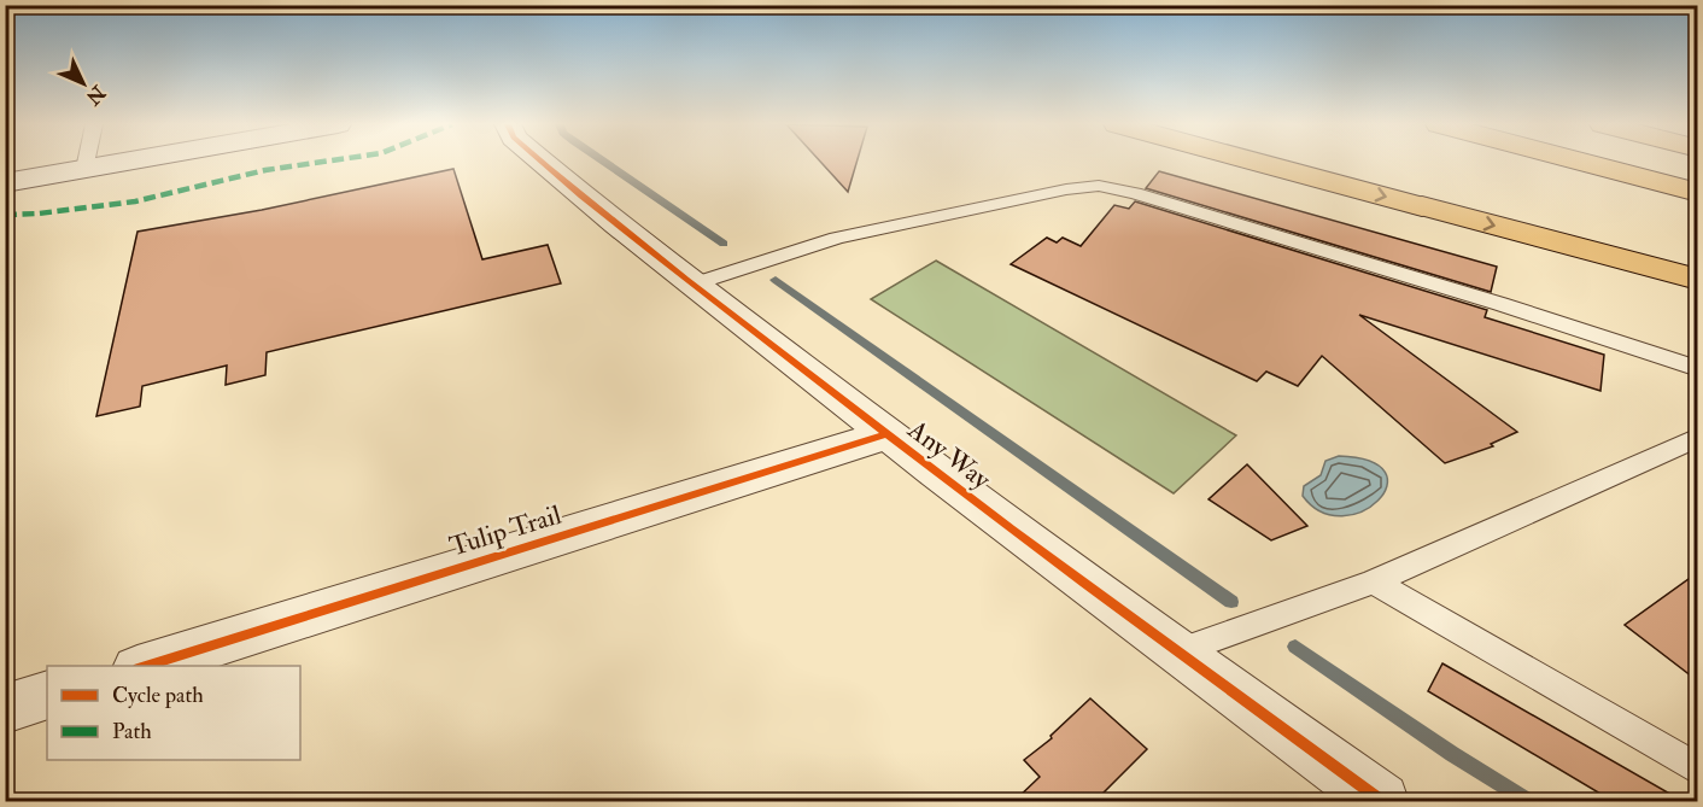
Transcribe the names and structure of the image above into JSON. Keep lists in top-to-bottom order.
{
  "streets": {
    "street": ["Any Way", "Tulip Trail"]
  },
  "crossings": [
    ["Any Way", "Tulip Trail"]
  ],
  "legend": ["Cycle path", "Path"],
  "north": "bottom right"
}
